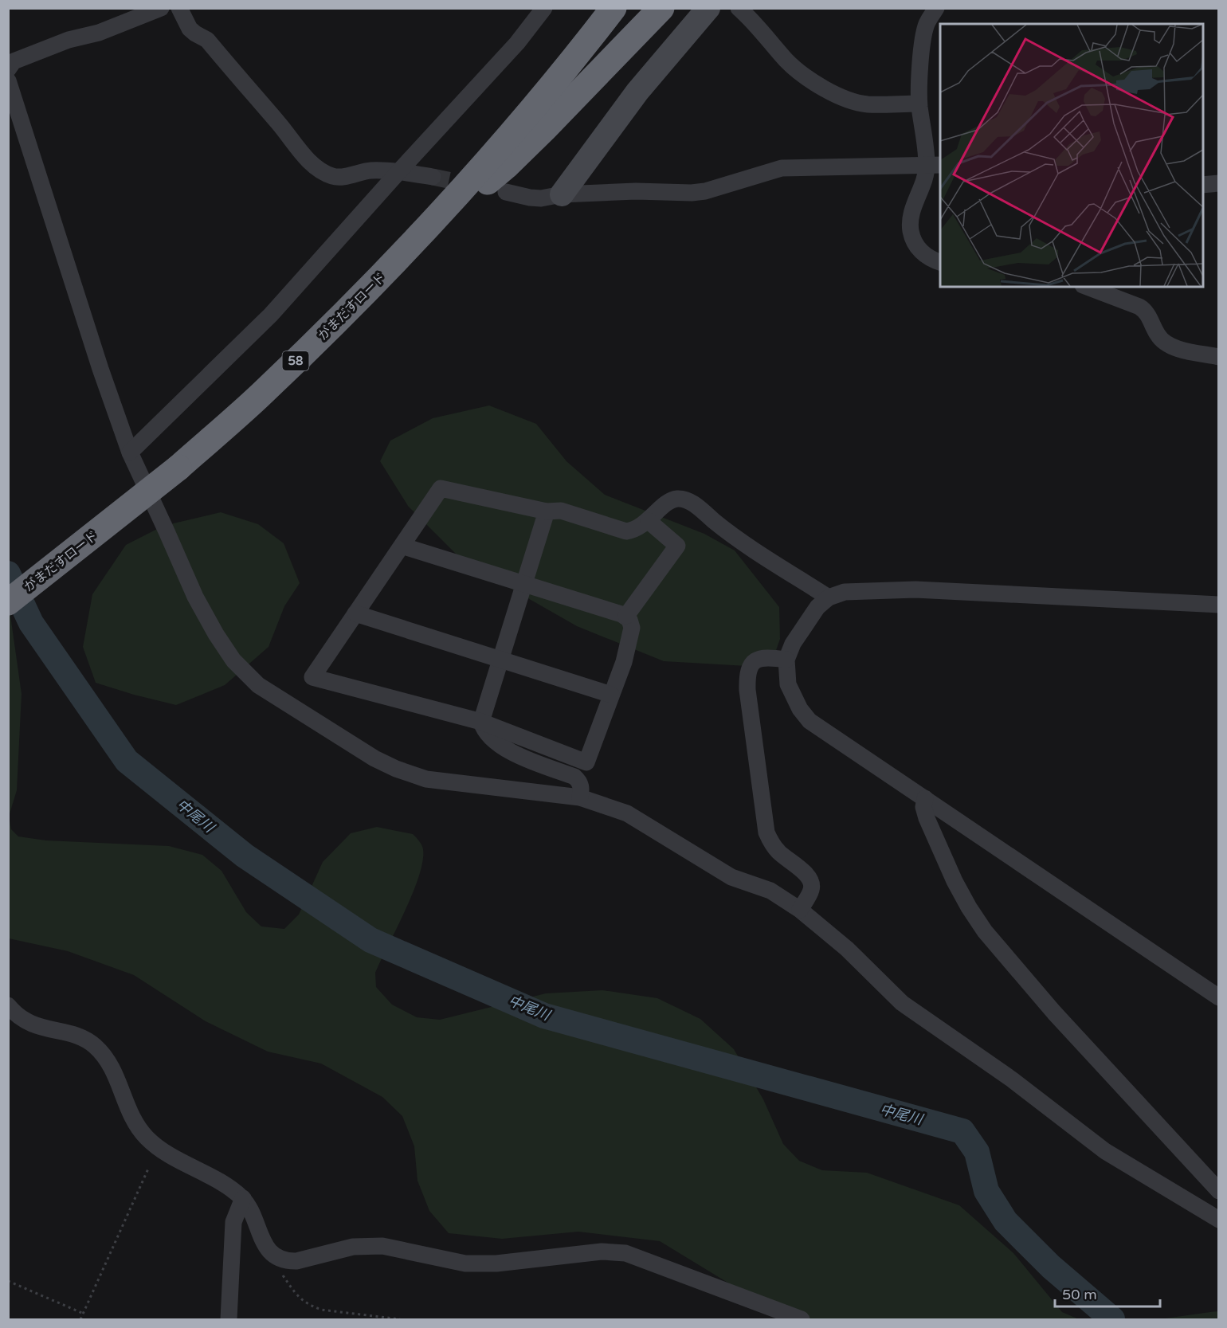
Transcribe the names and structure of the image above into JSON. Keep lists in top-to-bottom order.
{
  "streets": {
    "highway": ["がまだすロード", "58"]
  },
  "water": ["中尾川"],
  "scale_bar": "50 m"
}
